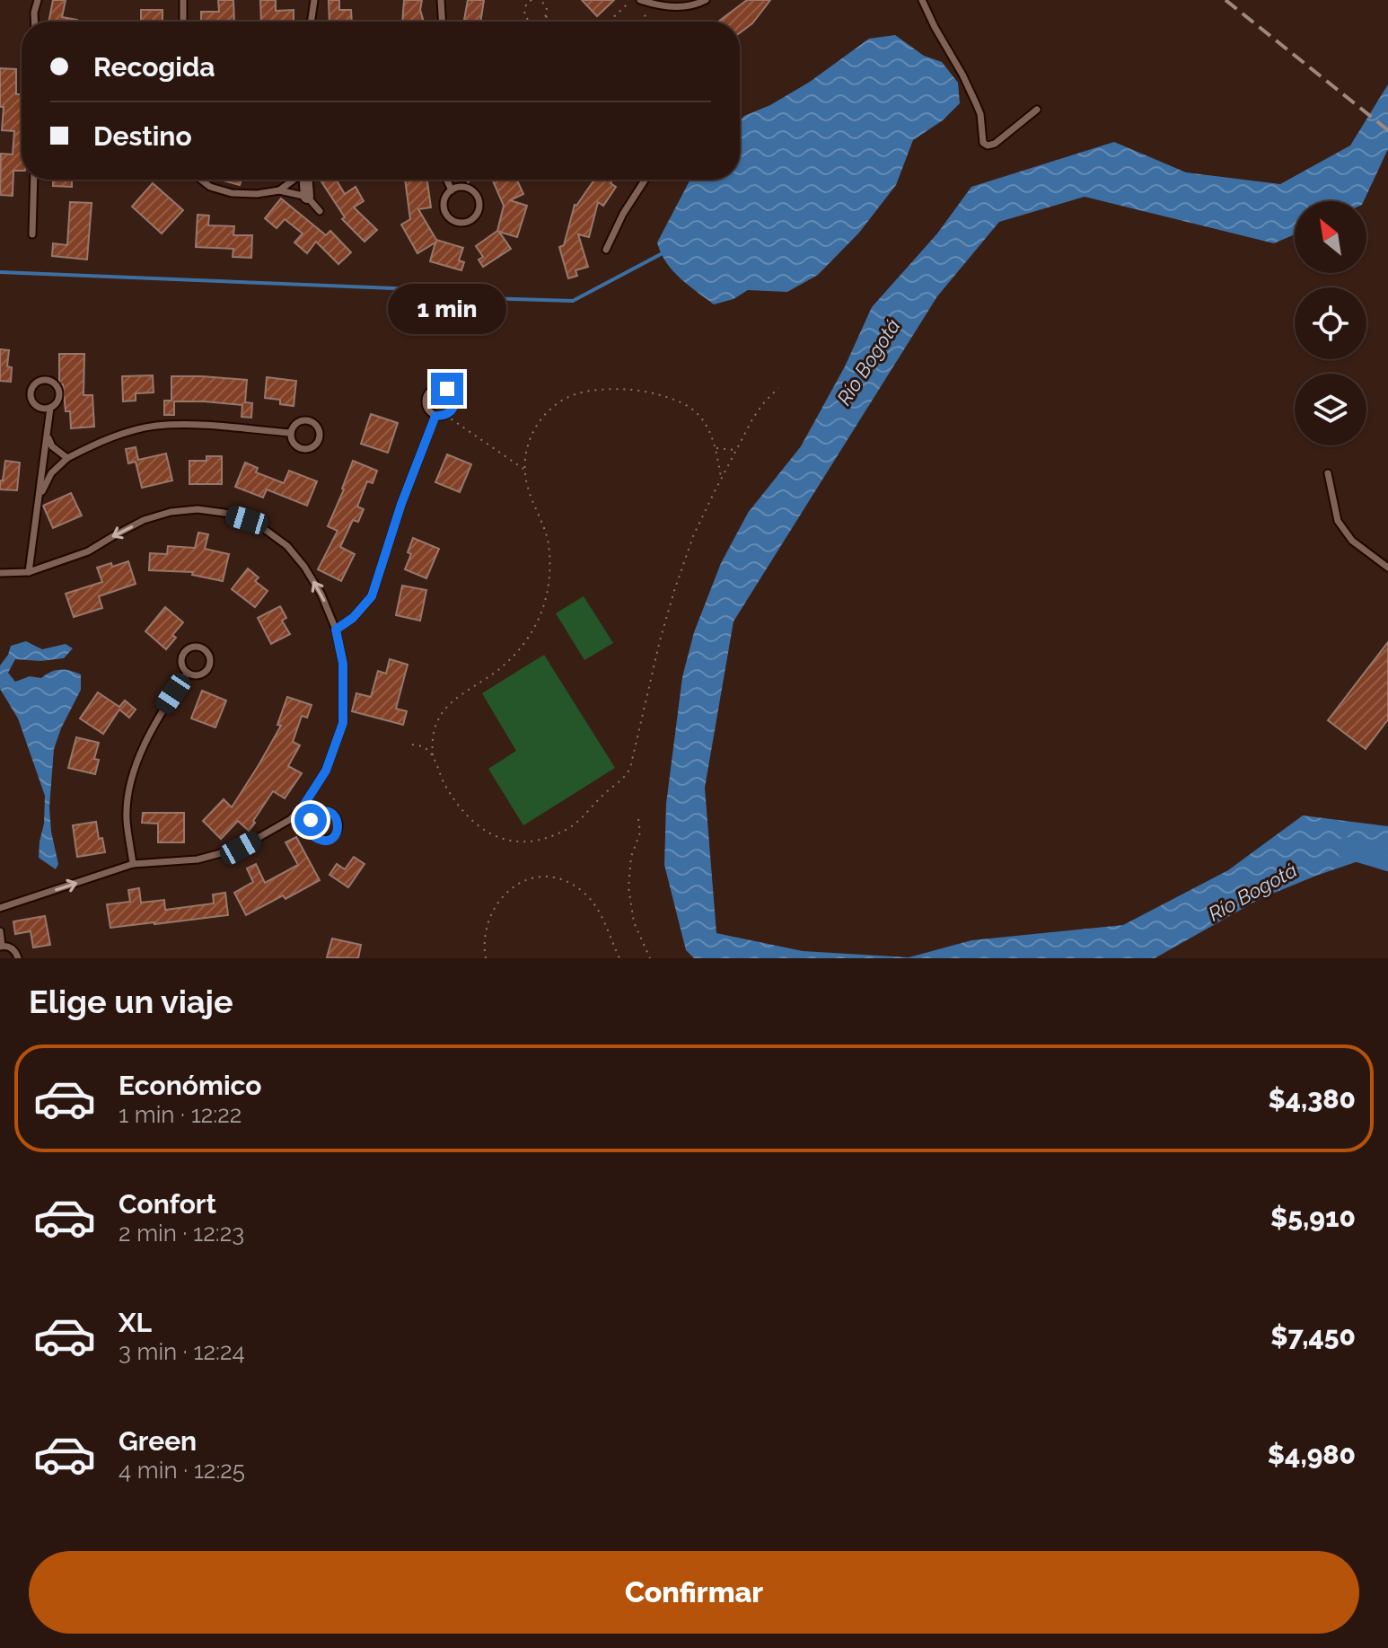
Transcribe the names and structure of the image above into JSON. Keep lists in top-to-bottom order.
{
  "water": ["Río Bogotá"],
  "north": "top left",
  "page": {
    "banner": ["Recogida", "Destino"],
    "bubble": "1 min",
    "heading": "Elige un viaje",
    "list": [
      {
        "name": "Económico",
        "note": "1 min · 12:22",
        "value": "$4,380"
      },
      {
        "name": "Confort",
        "note": "2 min · 12:23",
        "value": "$5,910"
      },
      {
        "name": "XL",
        "note": "3 min · 12:24",
        "value": "$7,450"
      },
      {
        "name": "Green",
        "note": "4 min · 12:25",
        "value": "$4,980"
      }
    ],
    "buttons": "Confirmar"
  }
}
